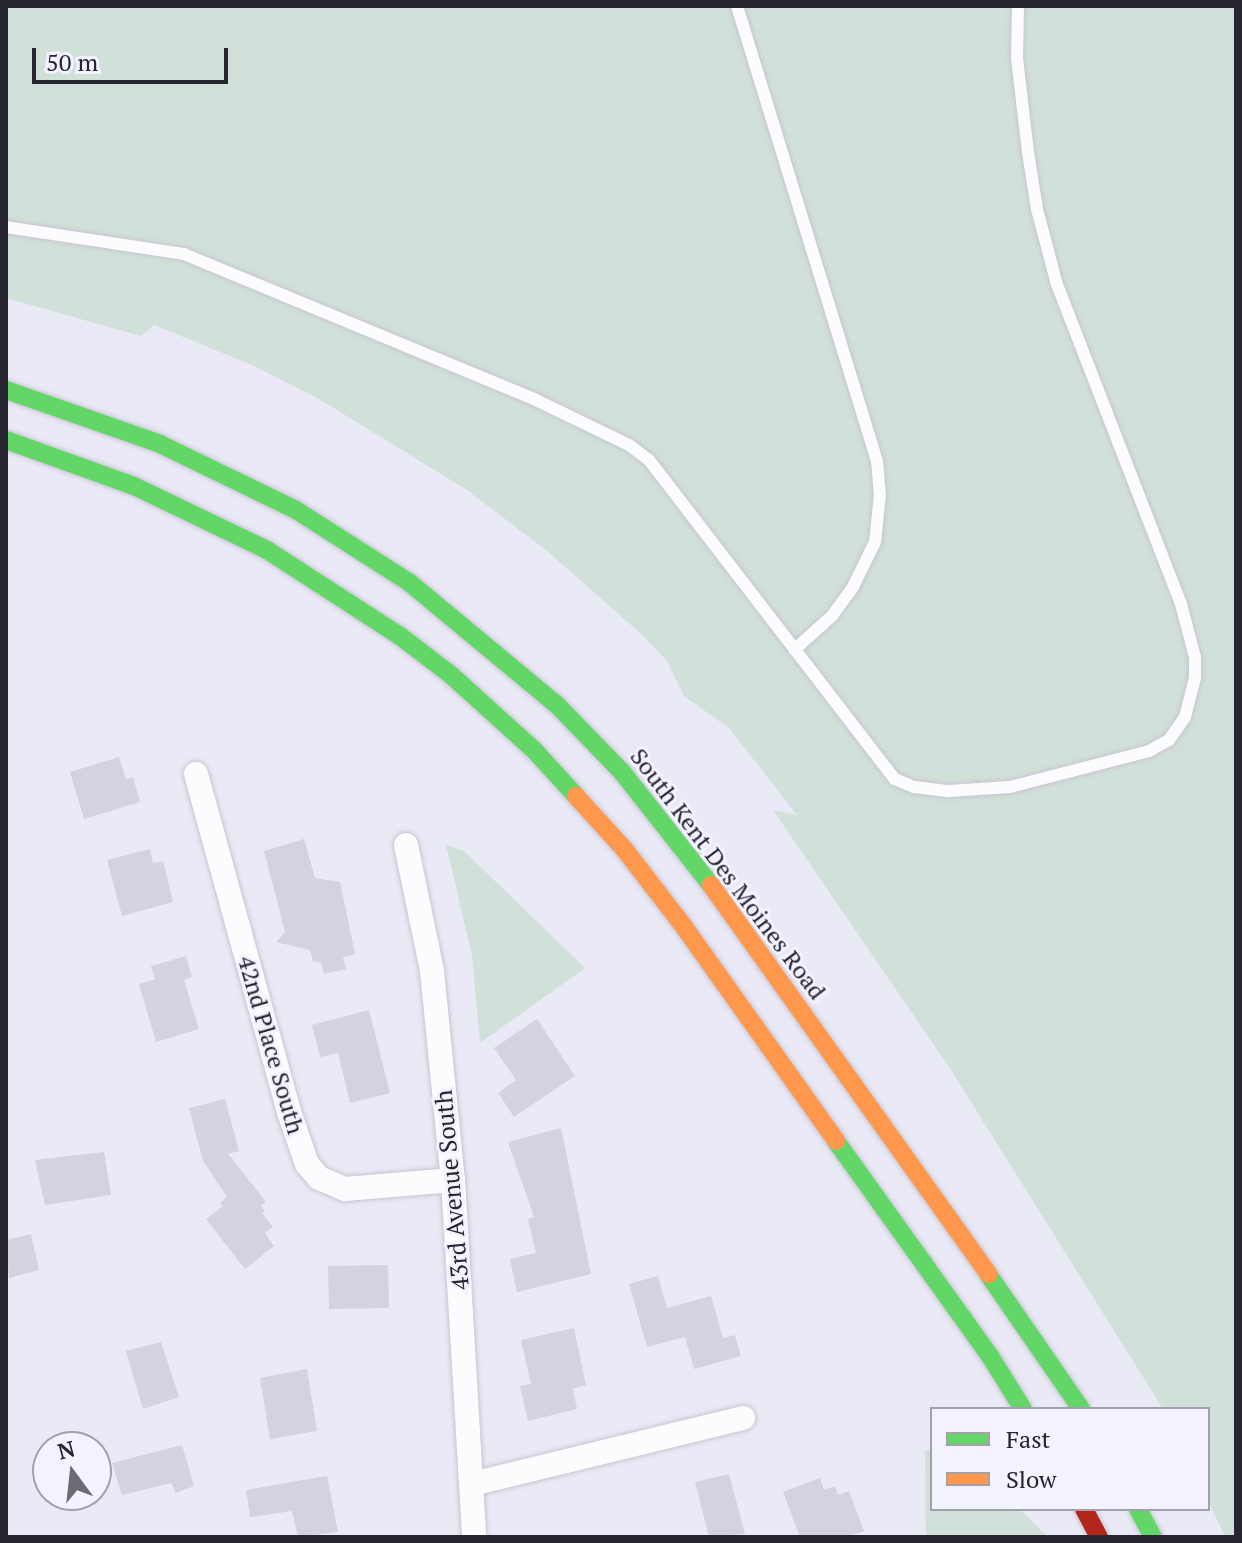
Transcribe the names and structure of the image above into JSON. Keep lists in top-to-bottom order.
{
  "streets": {
    "highway": ["South Kent Des Moines Road"],
    "street": ["42nd Place South", "43rd Avenue South"]
  },
  "crossings": [
    ["42nd Place South", "43rd Avenue South"]
  ],
  "legend": ["Fast", "Slow"],
  "scale_bar": "50 m",
  "north": "top"
}
